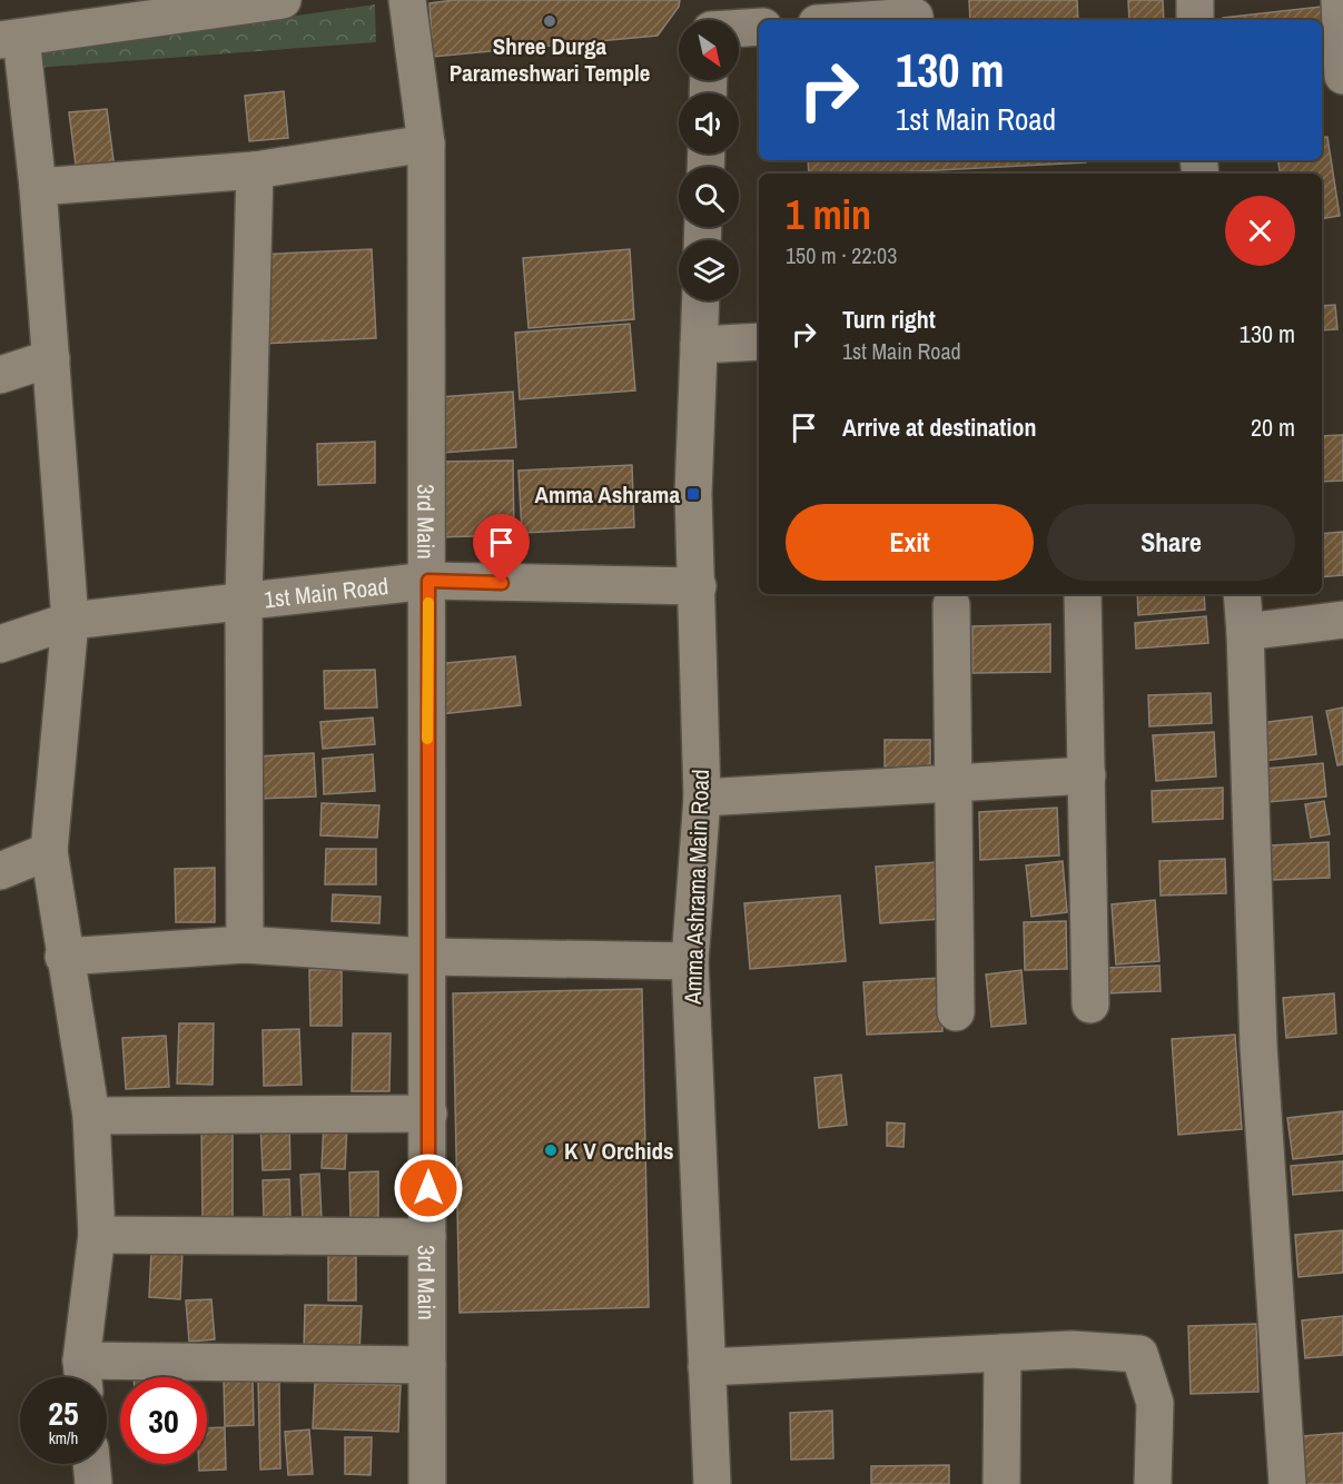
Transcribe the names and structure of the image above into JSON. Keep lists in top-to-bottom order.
{
  "streets": {
    "street": ["3rd Main", "1st Main Road", "Amma Ashrama Main Road"]
  },
  "crossings": [
    ["3rd Main", "1st Main Road"],
    ["1st Main Road", "Amma Ashrama Main Road"]
  ],
  "places": {
    "other": ["Shree Durga Parameshwari Temple", "K V Orchids"],
    "transit": ["Amma Ashrama"]
  },
  "north": "bottom right",
  "page": {
    "turn": ["130 m", "1st Main Road"],
    "heading": ["1 min", "150 m · 22:03"],
    "list": [
      {
        "name": "Turn right",
        "note": "1st Main Road",
        "value": "130 m"
      },
      {
        "name": "Arrive at destination",
        "value": "20 m"
      }
    ],
    "buttons": ["Exit", "Share"],
    "speed": "25 km/h",
    "limit": "30"
  }
}
